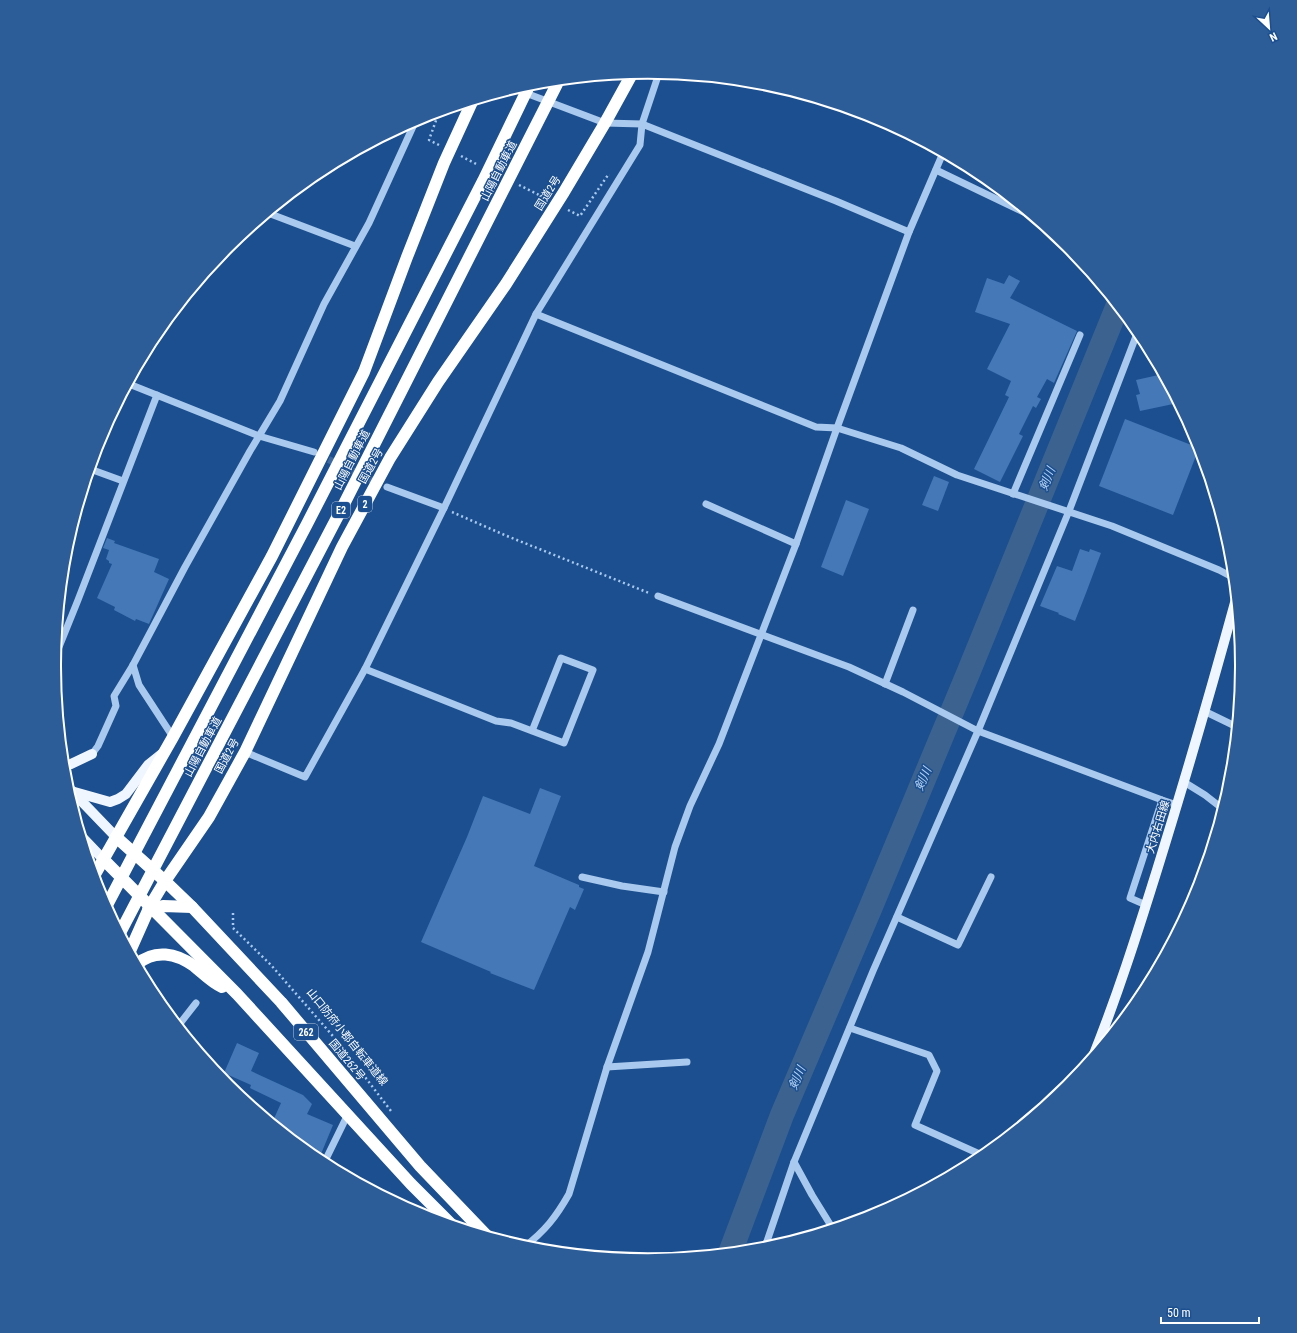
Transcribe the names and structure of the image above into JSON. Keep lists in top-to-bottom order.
{
  "streets": {
    "highway": [
      "山陽自動車道",
      "国道2号",
      "2",
      "E2",
      "262",
      "国道262号"
    ],
    "main road": ["大内右田線"],
    "path": ["山口防府小郡自転車道線"]
  },
  "crossings": [
    ["国道2号", "262"],
    ["国道2号", "国道262号"]
  ],
  "water": ["剣川"],
  "scale_bar": "50 m",
  "north": "bottom right"
}
